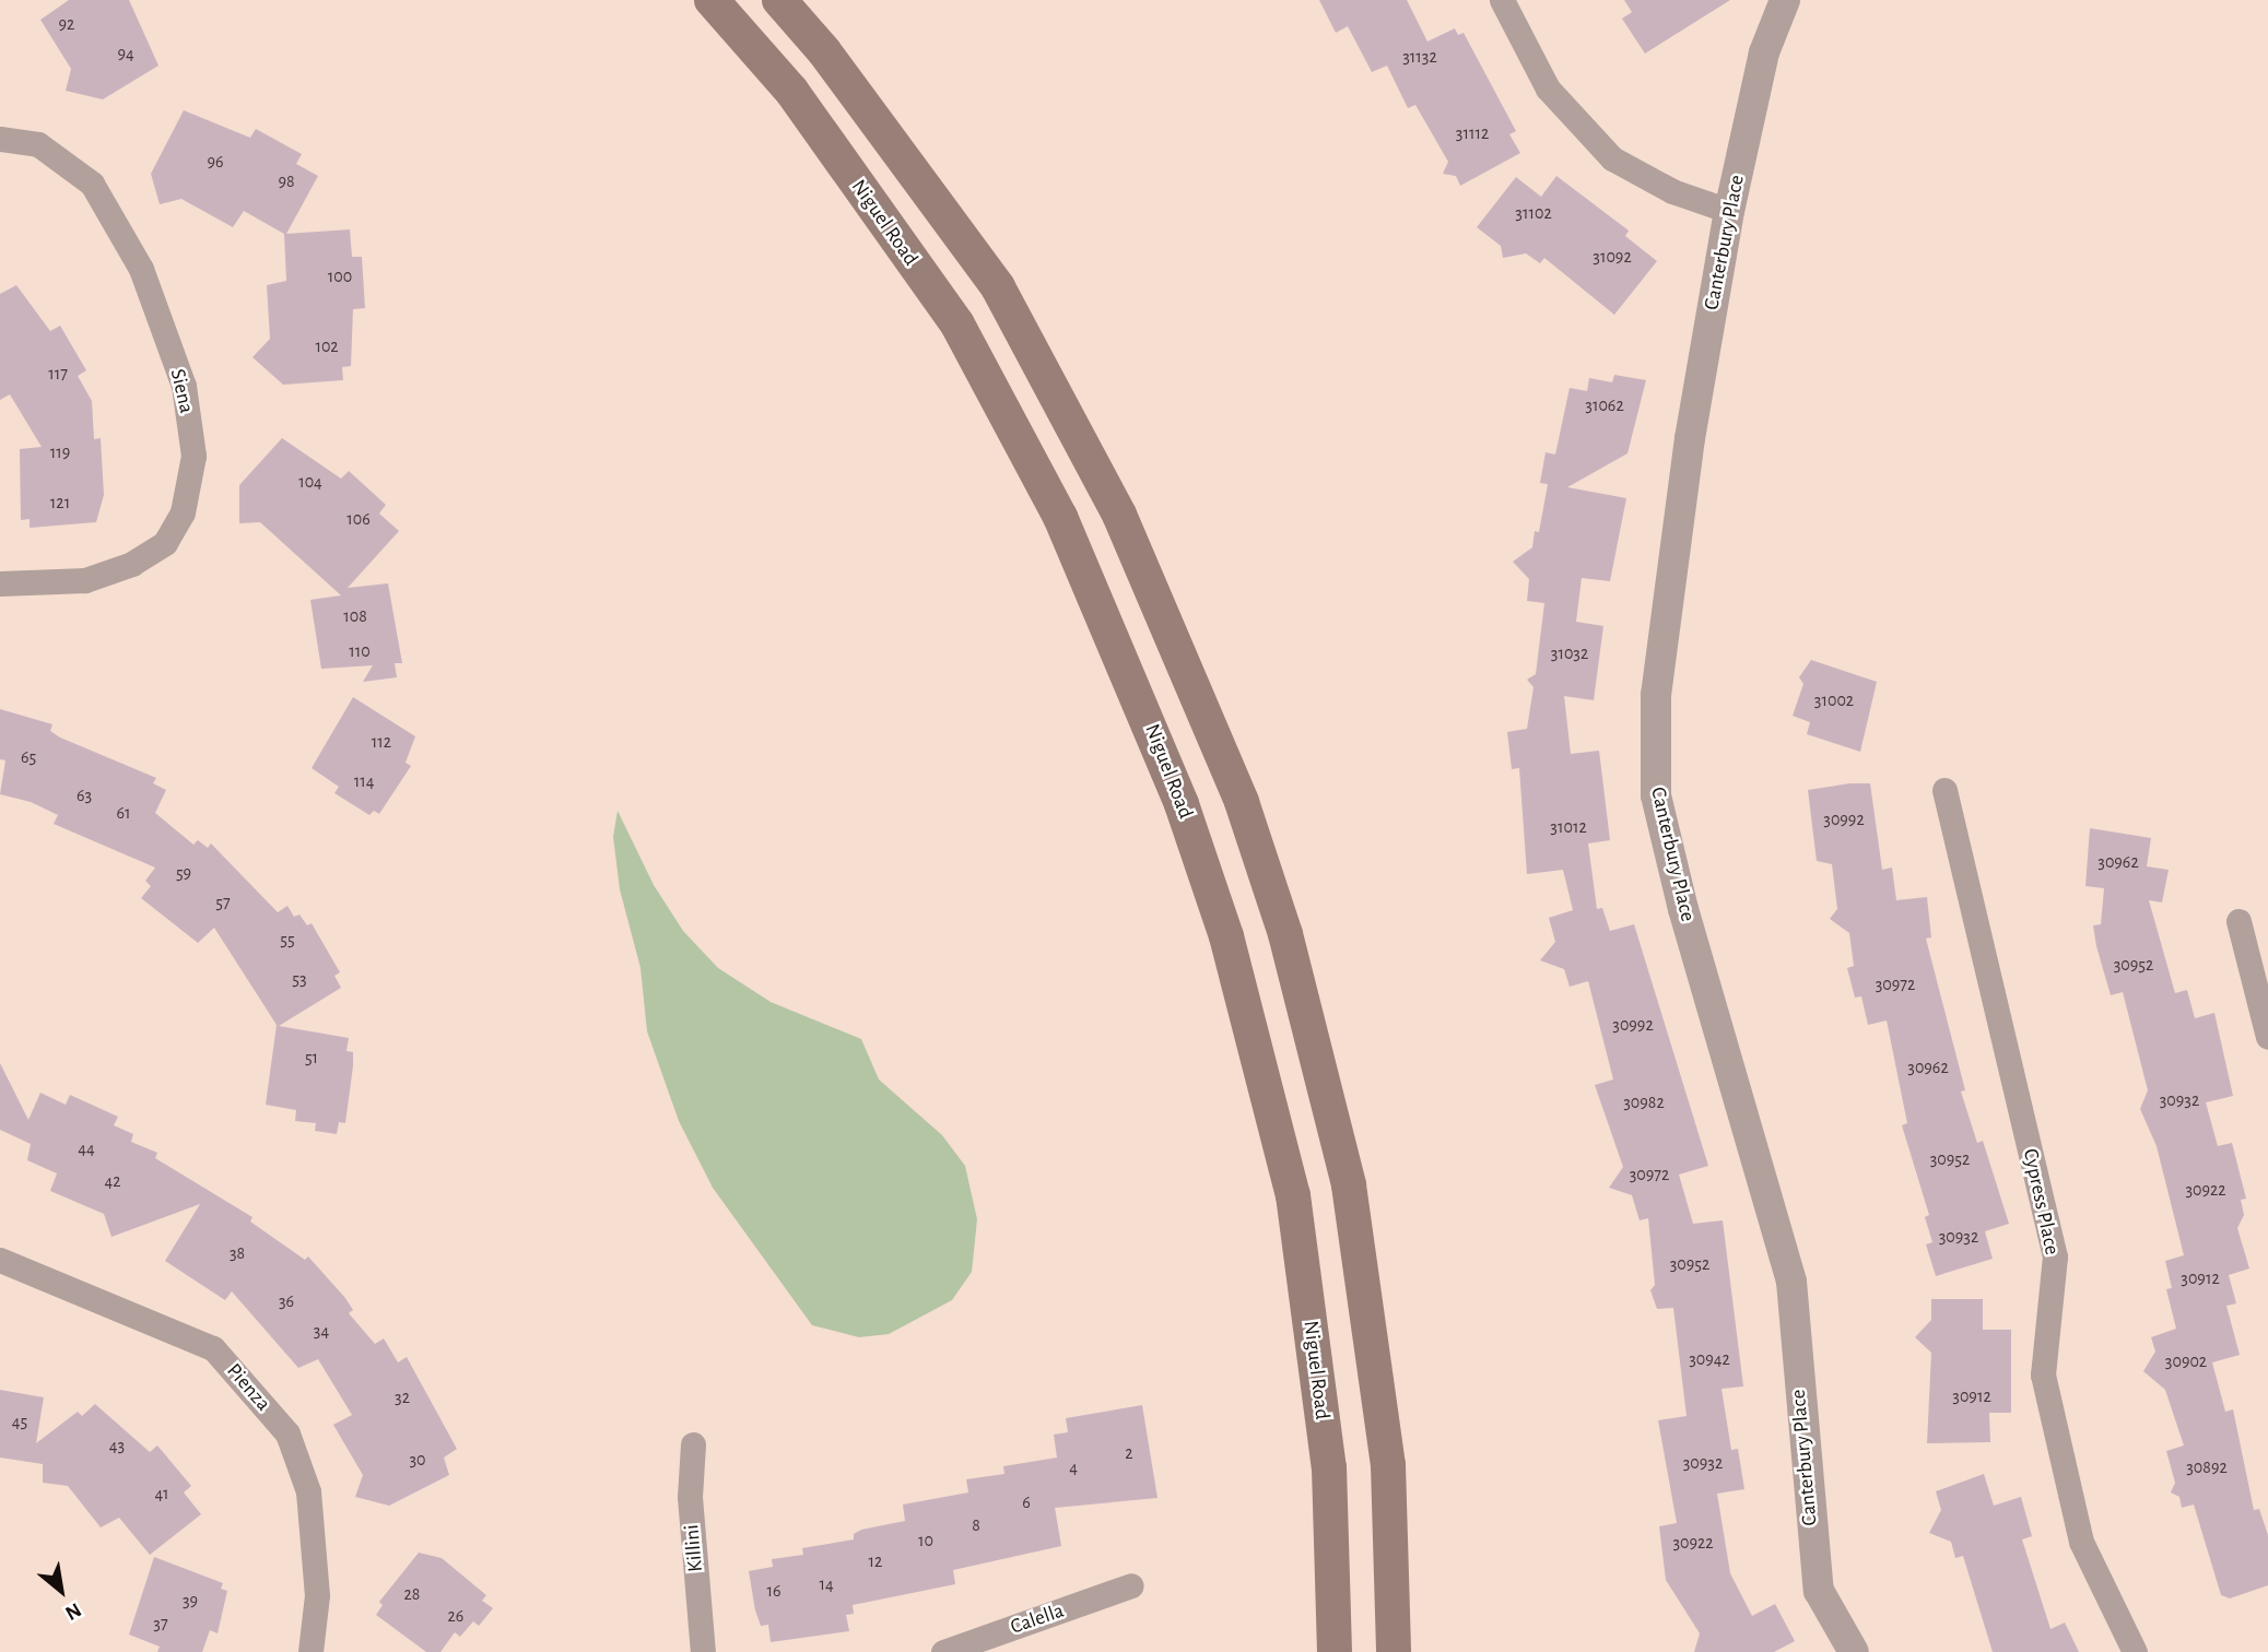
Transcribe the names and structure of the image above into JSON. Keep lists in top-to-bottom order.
{
  "streets": {
    "main road": ["Niguel Road"],
    "street": [
      "Canterbury Place",
      "Siena",
      "Cypress Place",
      "Pienza",
      "Killini",
      "Calella"
    ]
  },
  "house_numbers": [
    "92",
    "94",
    "31132",
    "31112",
    "96",
    "98",
    "31102",
    "31092",
    "100",
    "102",
    "117",
    "31062",
    "119",
    "104",
    "121",
    "106",
    "108",
    "110",
    "31032",
    "31002",
    "112",
    "65",
    "114",
    "63",
    "61",
    "30992",
    "31012",
    "30962",
    "59",
    "57",
    "55",
    "30952",
    "53",
    "30972",
    "30992",
    "51",
    "30962",
    "30932",
    "30982",
    "44",
    "30952",
    "30972",
    "42",
    "30922",
    "30932",
    "38",
    "30952",
    "30912",
    "36",
    "34",
    "30942",
    "30902",
    "30912",
    "32",
    "45",
    "43",
    "2",
    "30",
    "30932",
    "4",
    "30892",
    "41",
    "6",
    "8",
    "10",
    "30922",
    "12",
    "14",
    "16",
    "28",
    "39",
    "26",
    "37"
  ],
  "north": "bottom right"
}
